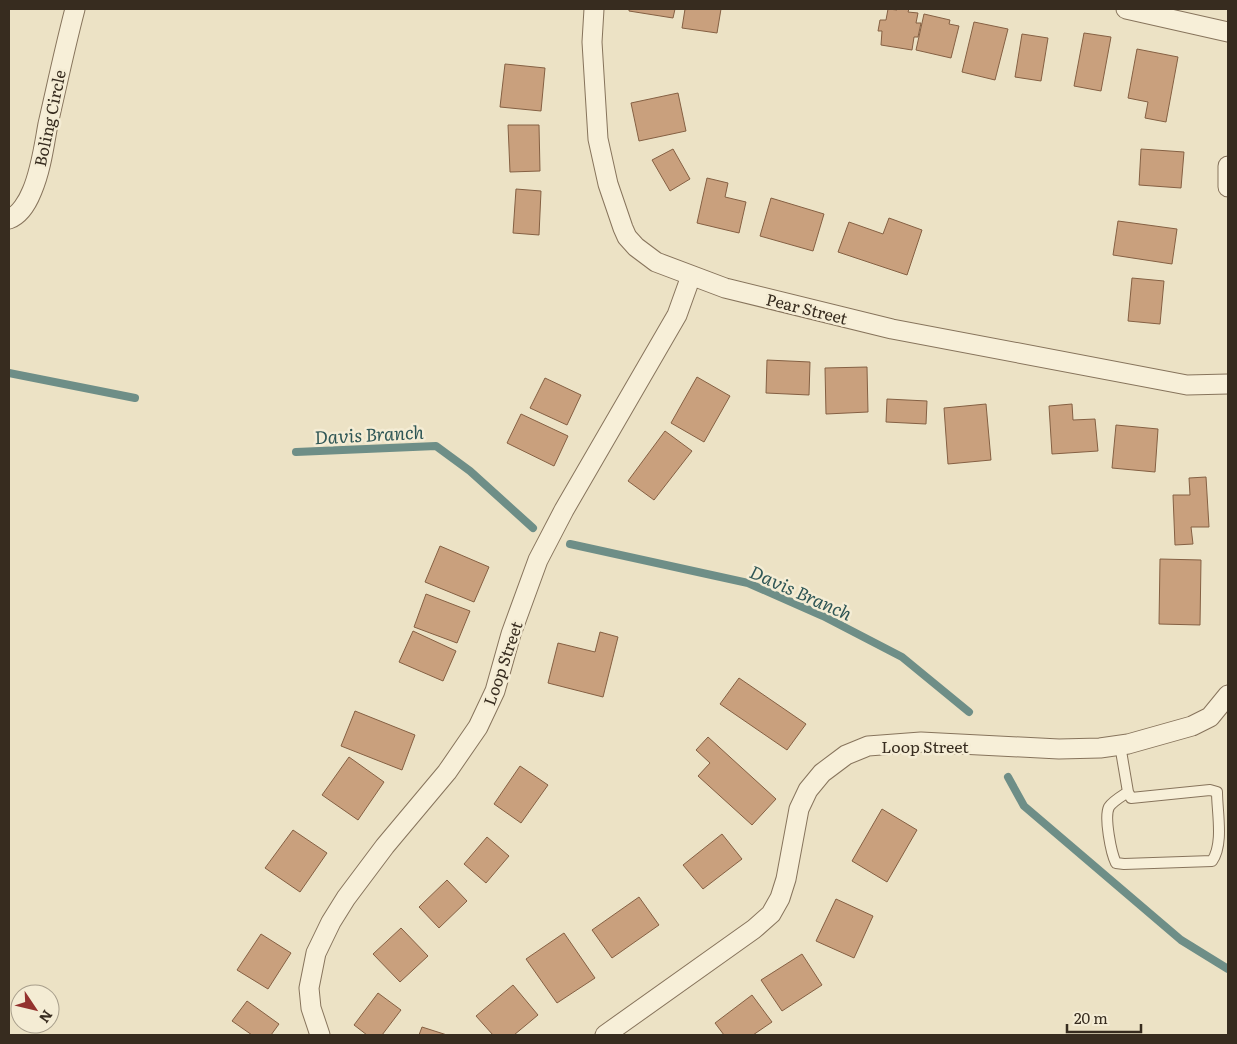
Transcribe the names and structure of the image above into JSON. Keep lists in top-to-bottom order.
{
  "streets": {
    "street": ["Boling Circle", "Pear Street", "Loop Street"]
  },
  "crossings": [
    ["Pear Street", "Loop Street"]
  ],
  "water": ["Davis Branch"],
  "scale_bar": "20 m",
  "north": "bottom right"
}
